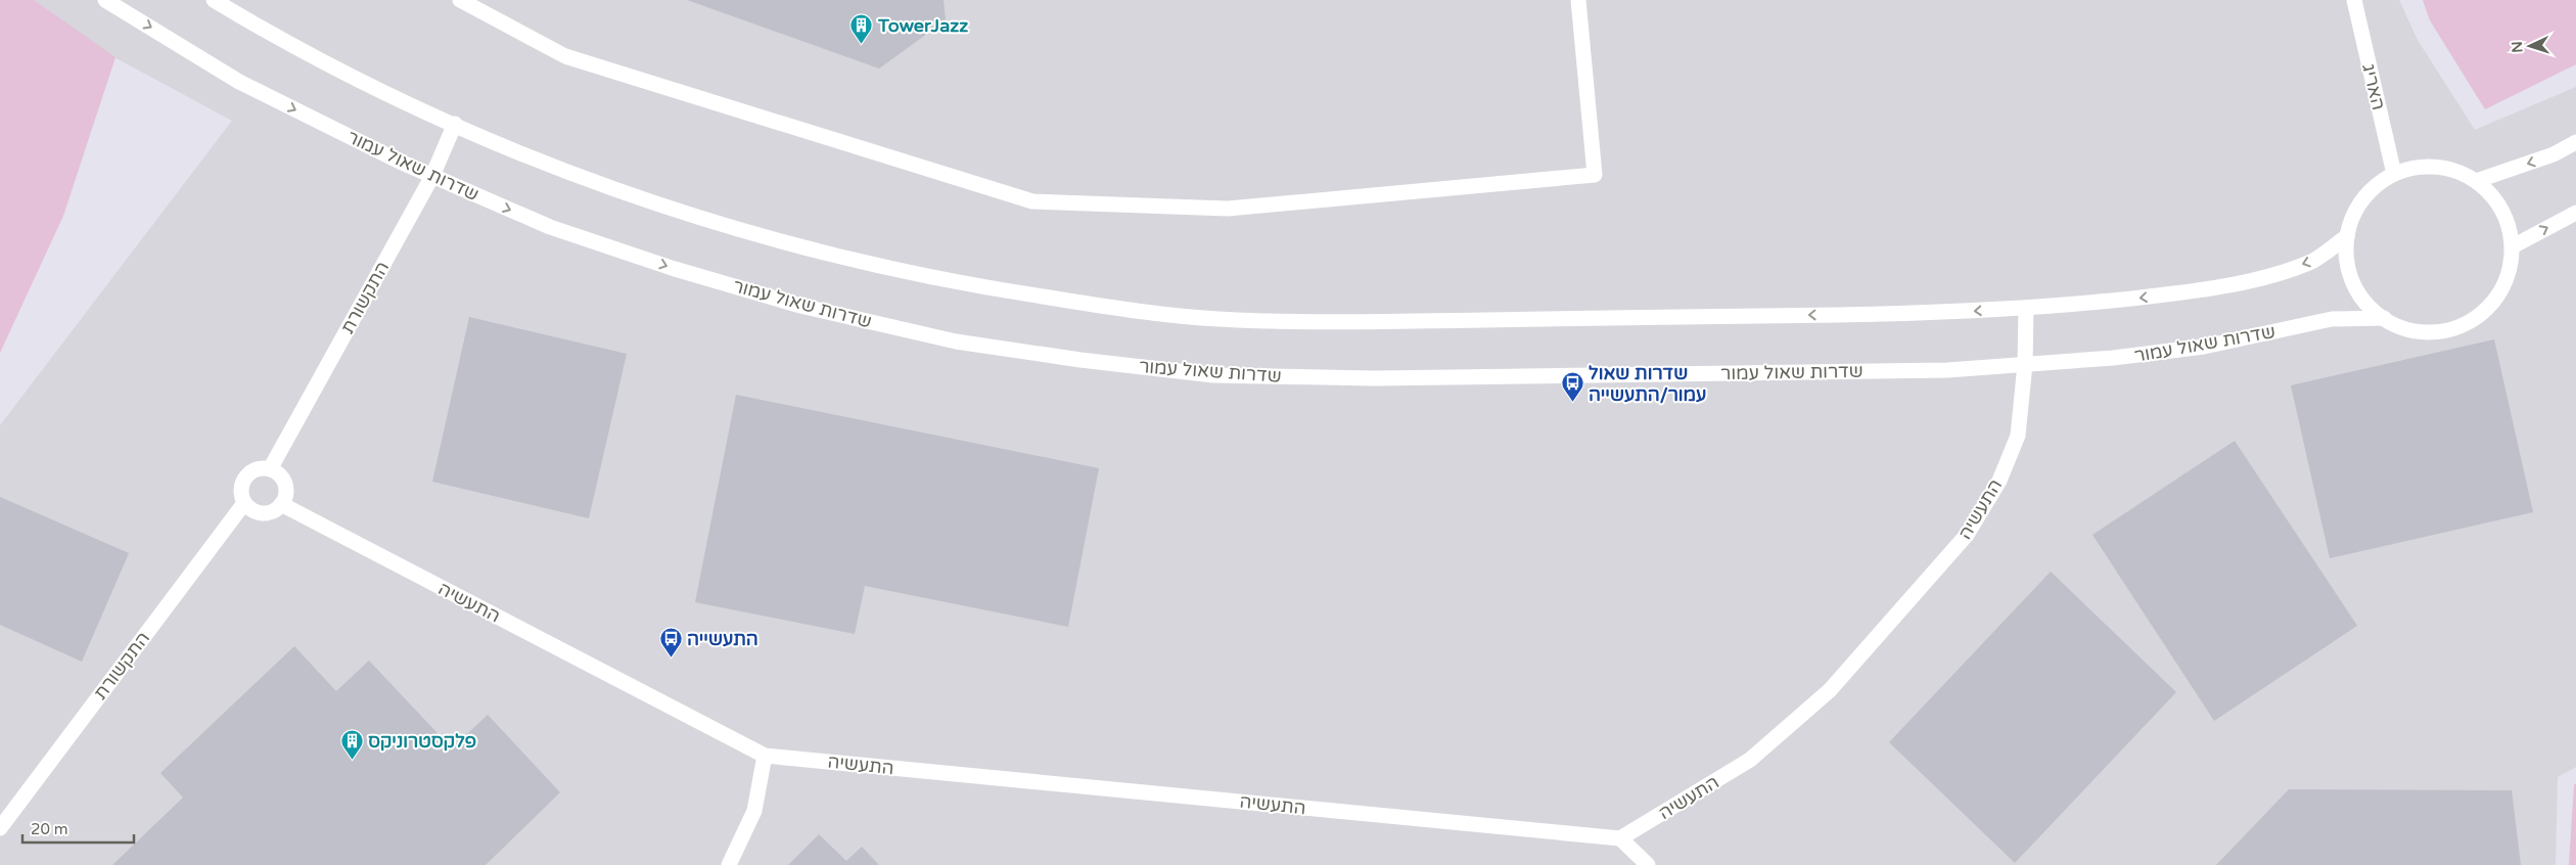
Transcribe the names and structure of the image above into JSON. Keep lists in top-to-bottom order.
{
  "streets": {
    "street": [
      "האריג",
      "שדרות שאול עמור",
      "התקשורת",
      "התעשיה"
    ]
  },
  "crossings": [
    ["האריג", "שדרות שאול עמור"],
    ["שדרות שאול עמור", "התקשורת"],
    ["שדרות שאול עמור", "התעשיה"],
    ["התקשורת", "התעשיה"]
  ],
  "places": {
    "building": ["TowerJazz", "פלקסטרוניקס"],
    "bus stop": ["שדרות שאול עמור/התעשייה", "התעשייה"]
  },
  "scale_bar": "20 m",
  "north": "left"
}
